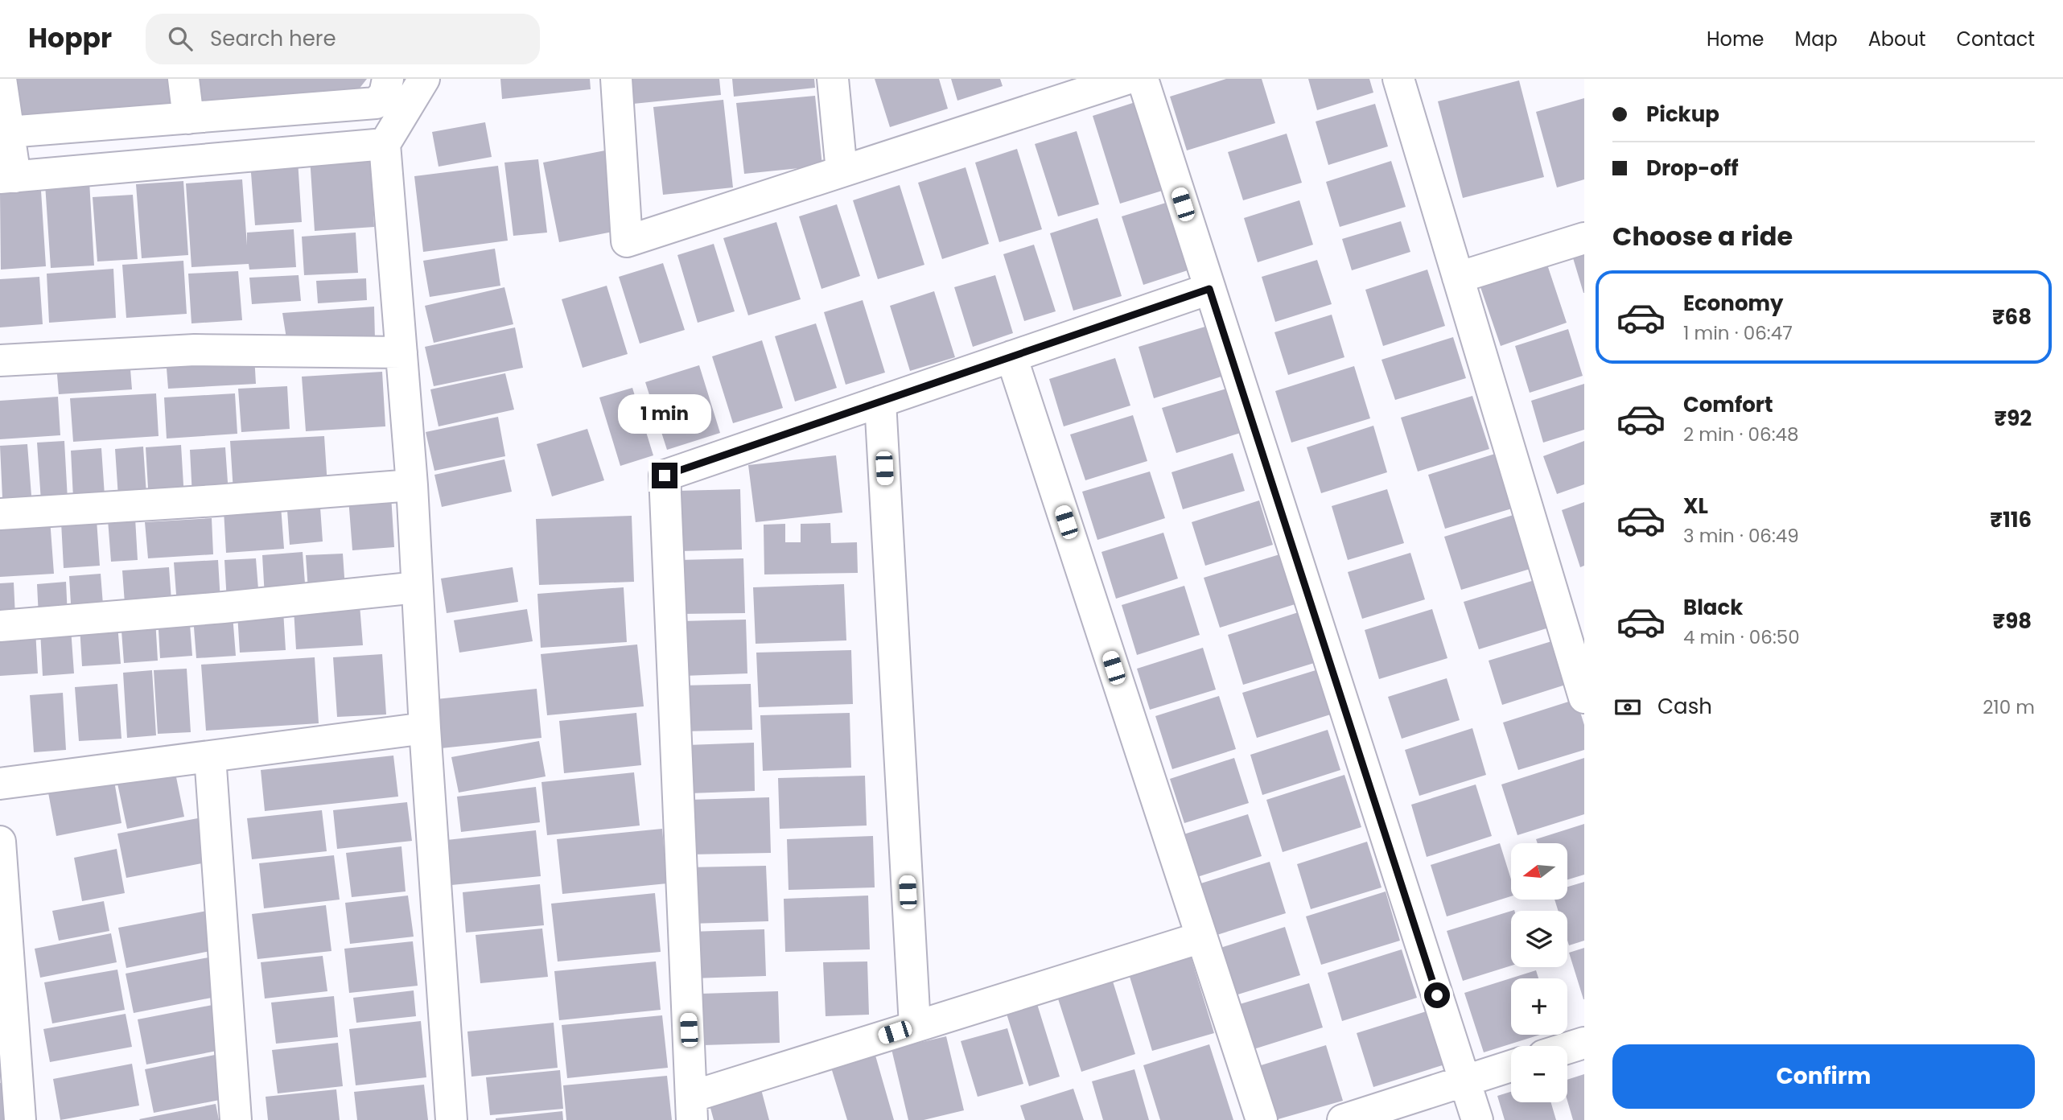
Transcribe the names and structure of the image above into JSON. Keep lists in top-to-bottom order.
{
  "north": "left",
  "page": {
    "header": "Hoppr",
    "search": "Search here",
    "nav": [
      "Home",
      "Map",
      "About",
      "Contact"
    ],
    "banner": ["Pickup", "Drop-off"],
    "heading": "Choose a ride",
    "list": [
      {
        "name": "Economy",
        "note": "1 min · 06:47",
        "value": "₹68"
      },
      {
        "name": "Comfort",
        "note": "2 min · 06:48",
        "value": "₹92"
      },
      {
        "name": "XL",
        "note": "3 min · 06:49",
        "value": "₹116"
      },
      {
        "name": "Black",
        "note": "4 min · 06:50",
        "value": "₹98"
      }
    ],
    "bubble": "1 min",
    "pay": ["Cash", "210 m"],
    "map_buttons": ["+", "−"],
    "buttons": "Confirm"
  }
}
